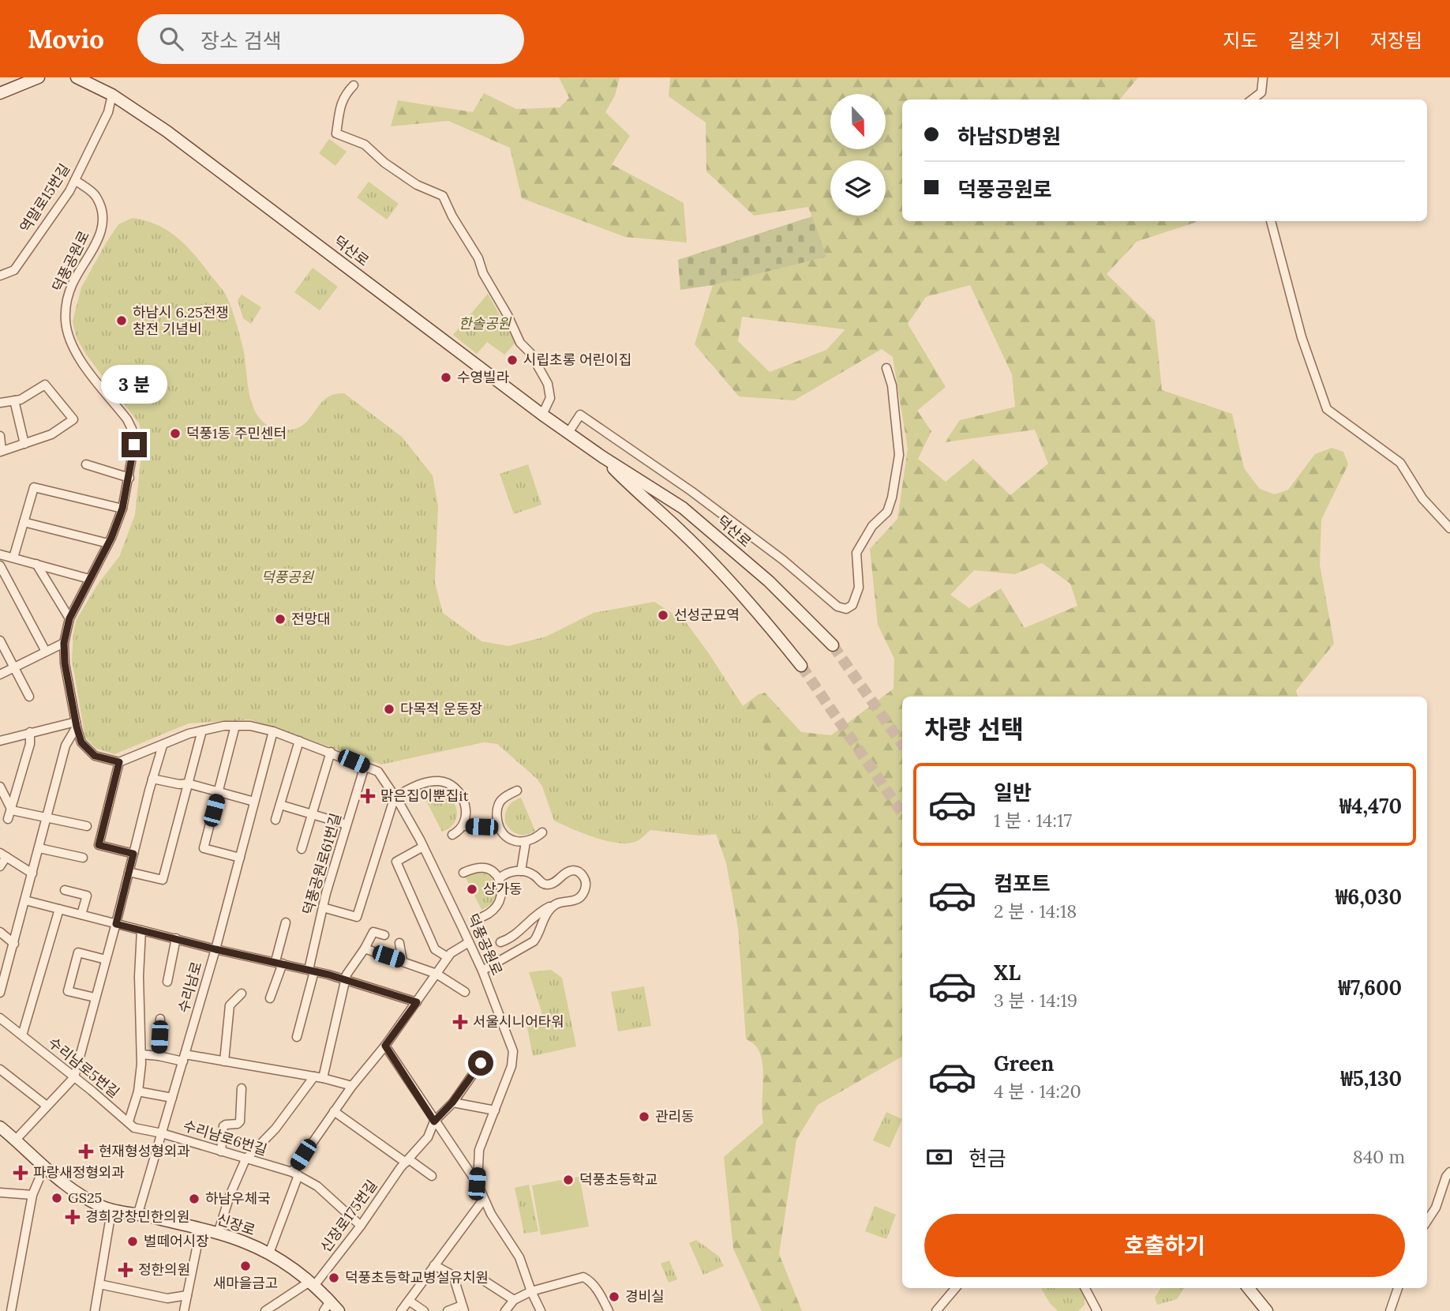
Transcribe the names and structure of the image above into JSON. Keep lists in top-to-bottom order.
{
  "streets": {
    "main road": ["덕산로", "신장로"],
    "street": [
      "역말로15번길",
      "덕풍공원로",
      "덕풍공원로61번길",
      "수리남로",
      "수리남로5번길",
      "수리남로6번길",
      "신장로175번길"
    ]
  },
  "crossings": [
    ["역말로15번길", "덕산로"],
    ["역말로15번길", "덕풍공원로"],
    ["덕풍공원로", "덕풍공원로61번길"],
    ["덕풍공원로", "수리남로"],
    ["수리남로", "수리남로5번길"],
    ["수리남로", "수리남로6번길"],
    ["수리남로", "신장로"],
    ["수리남로5번길", "수리남로6번길"],
    ["수리남로6번길", "신장로175번길"],
    ["신장로175번길", "신장로"]
  ],
  "parks": ["한솔공원", "덕풍공원"],
  "places": {
    "other": [
      "하남시 6.25전쟁 참전 기념비",
      "시립초롱 어린이집",
      "수영빌라",
      "덕풍1동 주민센터",
      "선성군묘역",
      "전망대",
      "다목적 운동장",
      "상가동",
      "관리동",
      "덕풍초등학교",
      "GS25",
      "하남우체국",
      "벌떼어시장",
      "새마을금고",
      "덕풍초등학교병설유치원",
      "경비실"
    ],
    "health": [
      "맑은집이뿐집it",
      "서울시니어타워",
      "현재형성형외과",
      "파랑새정형외과",
      "경희강창민한의원",
      "정한의원"
    ]
  },
  "north": "bottom",
  "page": {
    "header": "Movio",
    "search": "장소 검색",
    "nav": ["지도", "길찾기", "저장됨"],
    "banner": ["하남SD병원", "덕풍공원로"],
    "bubble": "3 분",
    "heading": "차량 선택",
    "list": [
      {
        "name": "일반",
        "note": "1 분 · 14:17",
        "value": "₩4,470"
      },
      {
        "name": "컴포트",
        "note": "2 분 · 14:18",
        "value": "₩6,030"
      },
      {
        "name": "XL",
        "note": "3 분 · 14:19",
        "value": "₩7,600"
      },
      {
        "name": "Green",
        "note": "4 분 · 14:20",
        "value": "₩5,130"
      }
    ],
    "pay": ["현금", "840 m"],
    "buttons": "호출하기"
  }
}
